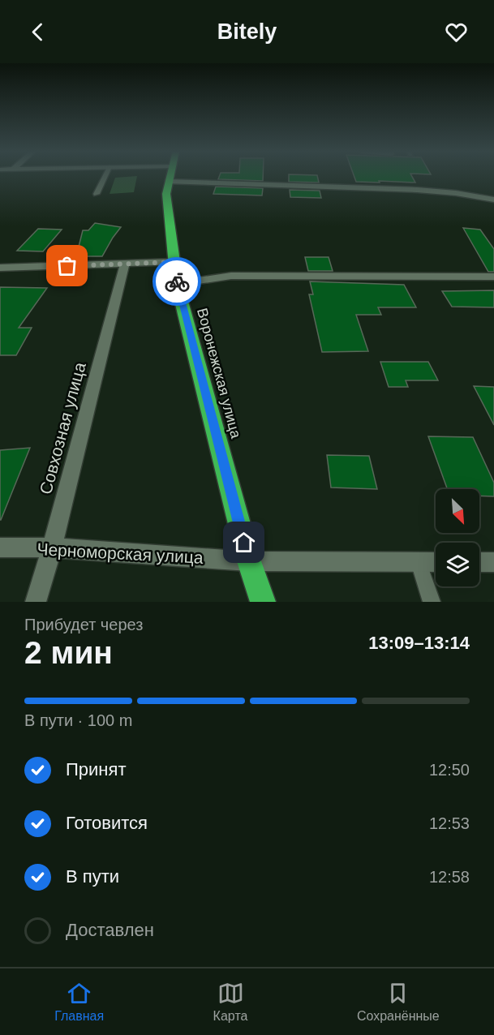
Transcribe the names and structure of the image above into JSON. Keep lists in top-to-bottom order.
{
  "streets": {
    "highway": ["Воронежская улица"],
    "street": ["Совхозная улица", "Черноморская улица"]
  },
  "crossings": [
    ["Воронежская улица", "Черноморская улица"],
    ["Совхозная улица", "Черноморская улица"]
  ],
  "north": "bottom right",
  "page": {
    "header": "Bitely",
    "heading": ["2 мин", "Прибудет через", "13:09–13:14"],
    "bar": "В пути · 100 m",
    "list": [
      ["Принят", "12:50"],
      ["Готовится", "12:53"],
      ["В пути", "12:58"],
      "Доставлен"
    ],
    "tabs": ["Главная", "Карта", "Сохранённые"]
  }
}
